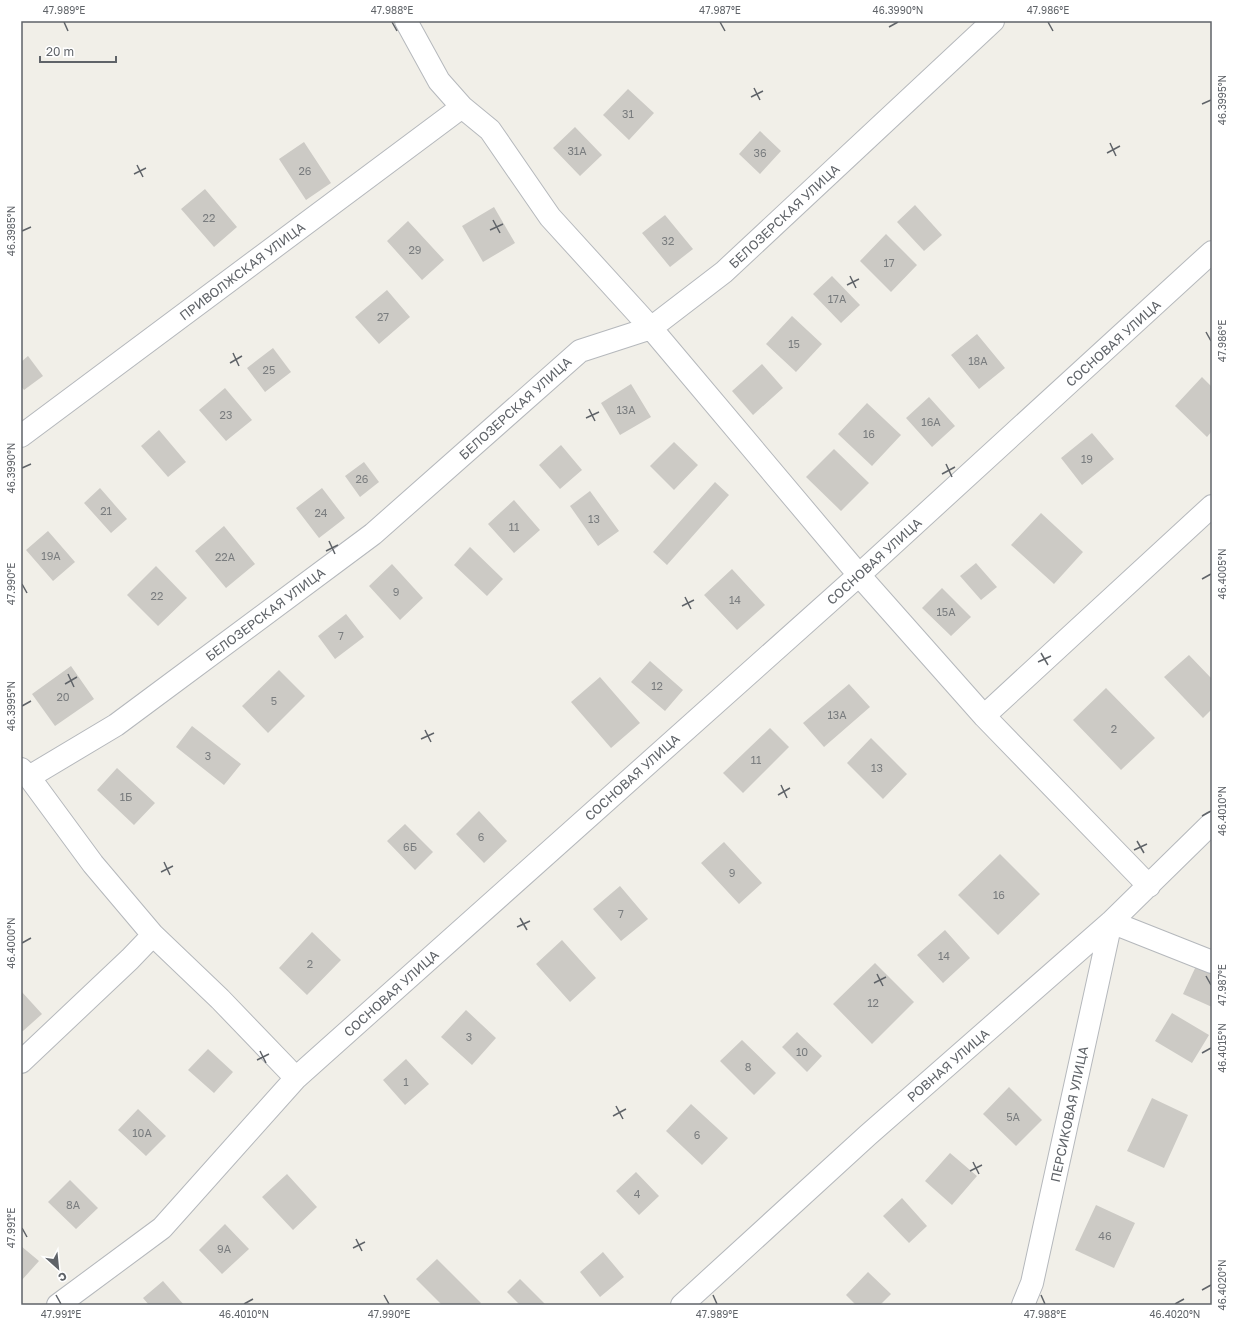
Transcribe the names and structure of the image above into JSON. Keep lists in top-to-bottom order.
{
  "streets": {
    "street": [
      "БЕЛОЗЕРСКАЯ УЛИЦА",
      "ПРИВОЛЖСКАЯ УЛИЦА",
      "СОСНОВАЯ УЛИЦА",
      "РОВНАЯ УЛИЦА",
      "ПЕРСИКОВАЯ УЛИЦА"
    ]
  },
  "crossings": [
    ["РОВНАЯ УЛИЦА", "ПЕРСИКОВАЯ УЛИЦА"]
  ],
  "house_numbers": [
    "31",
    "31А",
    "36",
    "26",
    "22",
    "32",
    "29",
    "17",
    "17А",
    "27",
    "15",
    "18А",
    "25",
    "13А",
    "23",
    "16А",
    "16",
    "19",
    "26",
    "21",
    "24",
    "13",
    "11",
    "19А",
    "22А",
    "9",
    "22",
    "14",
    "15А",
    "7",
    "12",
    "20",
    "5",
    "13А",
    "2",
    "3",
    "11",
    "13",
    "1Б",
    "6",
    "6Б",
    "9",
    "16",
    "7",
    "14",
    "2",
    "12",
    "3",
    "10",
    "8",
    "1",
    "5А",
    "10А",
    "6",
    "4",
    "8А",
    "46",
    "9А"
  ],
  "scale_bar": "20 m",
  "north": "bottom right",
  "coordinates": [
    "47.989°E",
    "47.988°E",
    "47.987°E",
    "46.3990°N",
    "47.986°E",
    "46.3995°N",
    "46.3985°N",
    "46.4005°N",
    "47.990°E",
    "46.4010°N",
    "46.4000°N",
    "46.4015°N",
    "47.991°E",
    "46.4020°N"
  ]
}
